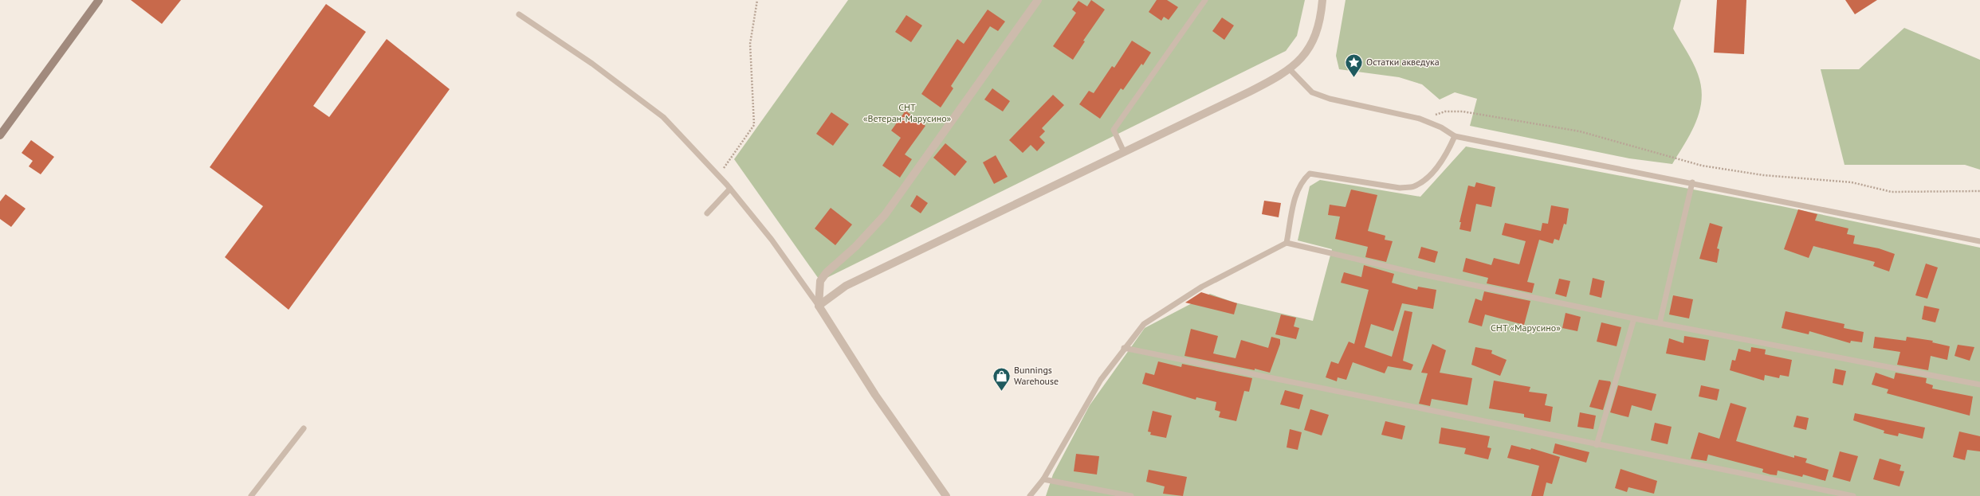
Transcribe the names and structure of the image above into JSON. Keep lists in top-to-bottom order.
{
  "parks": ["СНТ «Ветеран-Марусино»", "СНТ «Марусино»"],
  "places": {
    "place": ["Остатки акведука"],
    "shop": ["Bunnings Warehouse"]
  }
}
